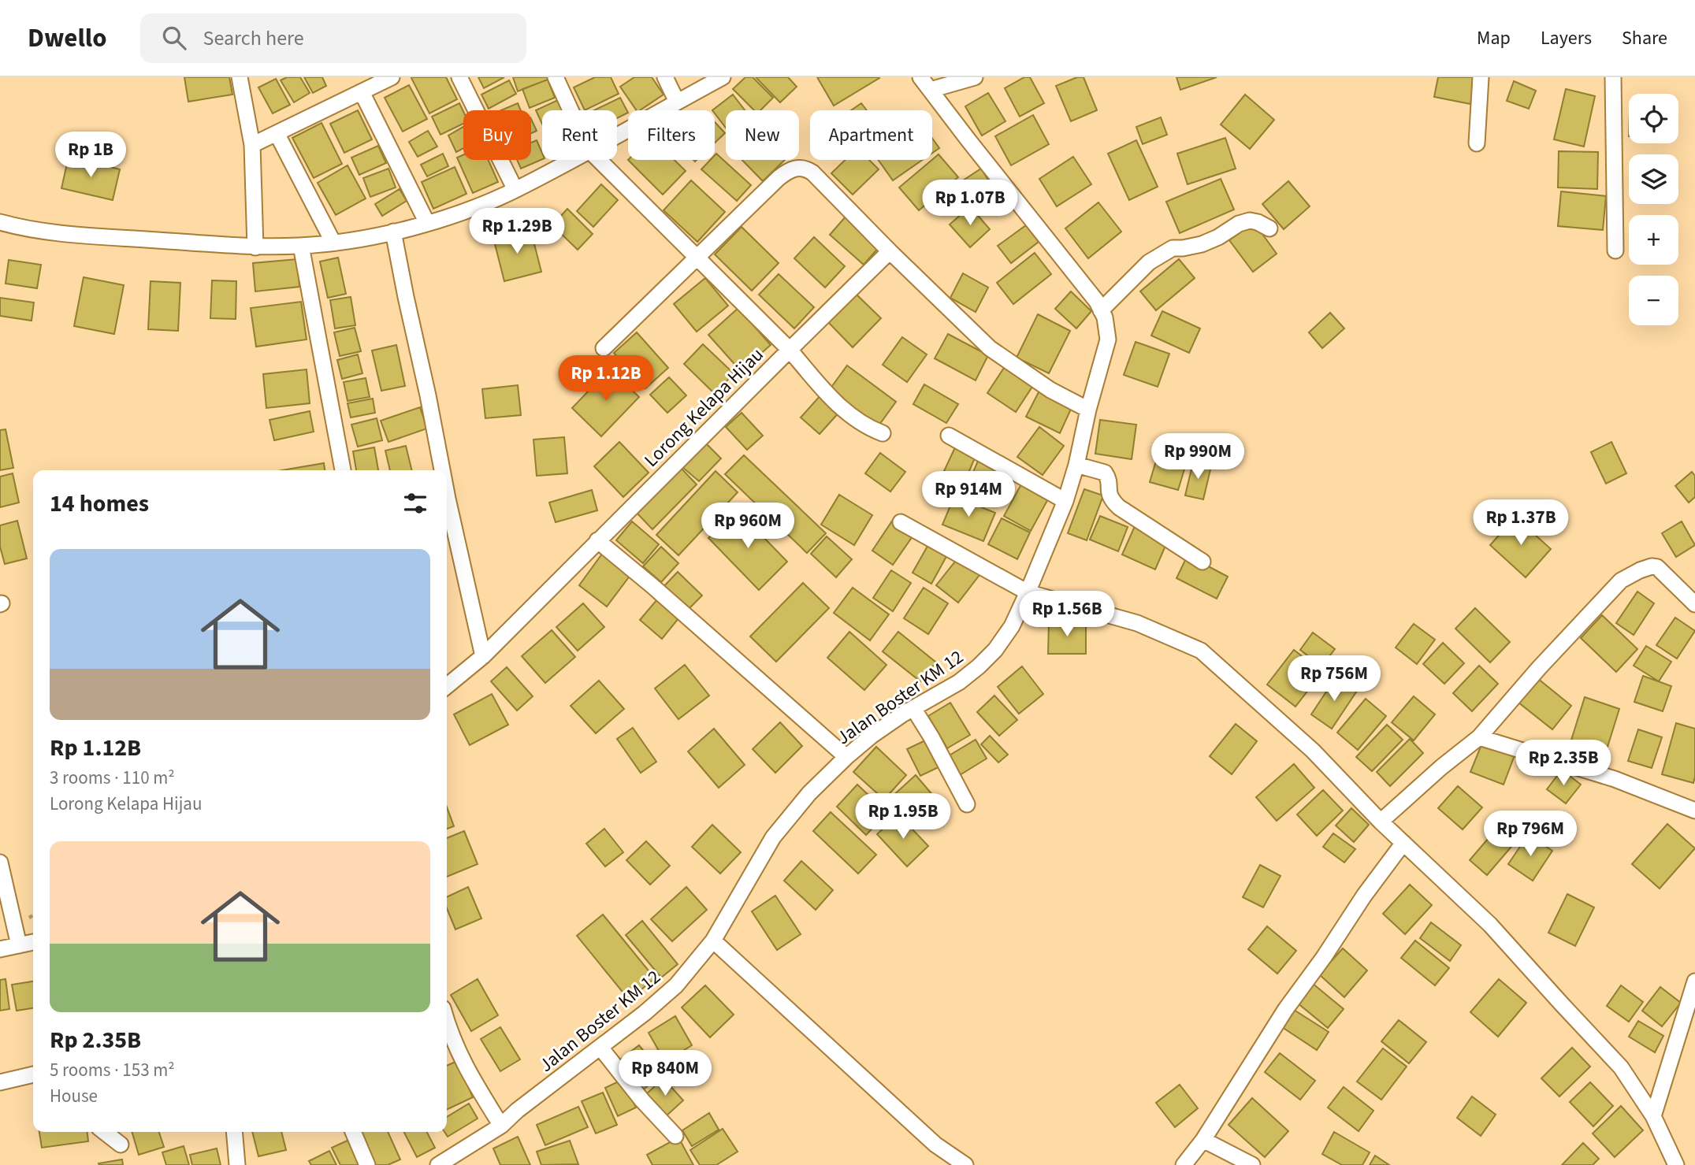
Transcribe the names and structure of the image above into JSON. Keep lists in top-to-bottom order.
{
  "streets": {
    "street": ["Lorong Kelapa Hijau", "Jalan Boster KM 12"]
  },
  "page": {
    "header": "Dwello",
    "search": "Search here",
    "nav": ["Map", "Layers", "Share"],
    "map_buttons": ["+", "−"],
    "chip": [
      "Buy",
      "Rent",
      "Filters",
      "New",
      "Apartment"
    ],
    "price": [
      "Rp 1B",
      "Rp 1.07B",
      "Rp 1.29B",
      "Rp 1.12B",
      "Rp 990M",
      "Rp 914M",
      "Rp 1.37B",
      "Rp 960M",
      "Rp 1.56B",
      "Rp 756M",
      "Rp 2.35B",
      "Rp 1.95B",
      "Rp 796M",
      "Rp 840M"
    ],
    "heading": "14 homes",
    "list": [
      {
        "name": "Rp 1.12B",
        "note": "3 rooms · 110 m² · Lorong Kelapa Hijau"
      },
      {
        "name": "Rp 2.35B",
        "note": "5 rooms · 153 m² · House"
      }
    ]
  }
}
